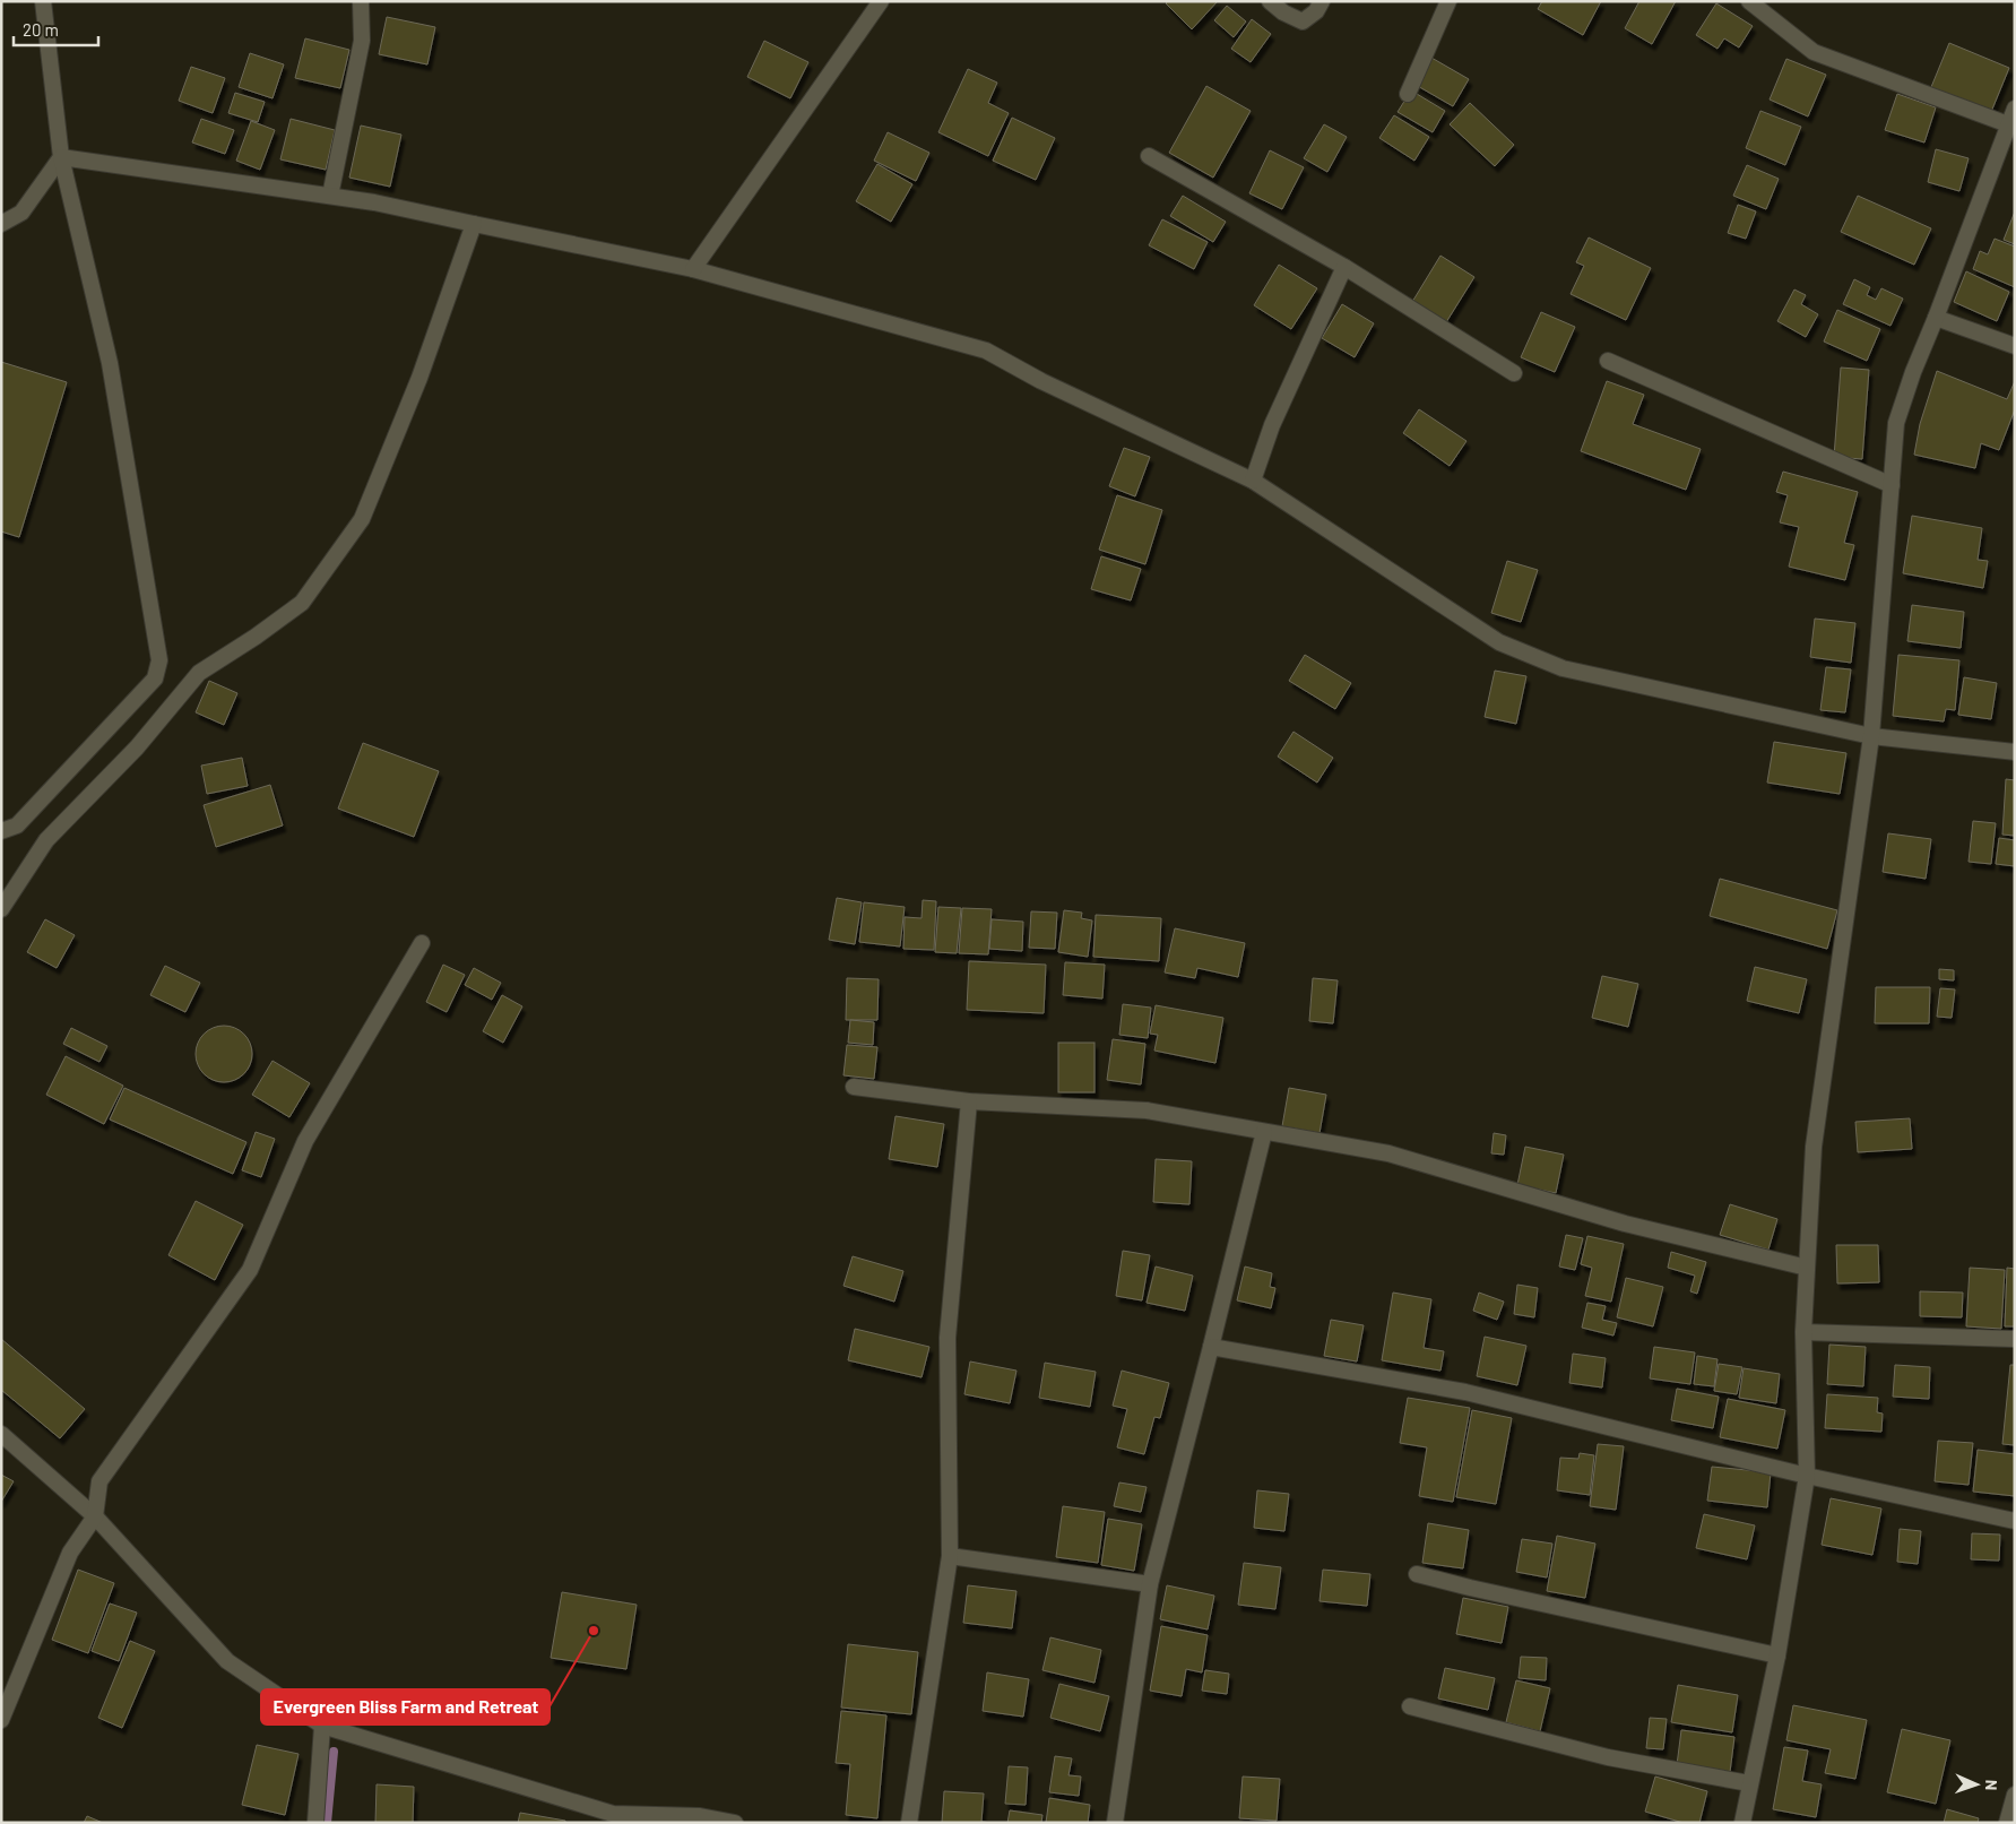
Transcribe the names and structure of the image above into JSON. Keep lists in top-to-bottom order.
{
  "places": ["Evergreen Bliss Farm and Retreat"],
  "scale_bar": "20 m",
  "north": "right"
}
